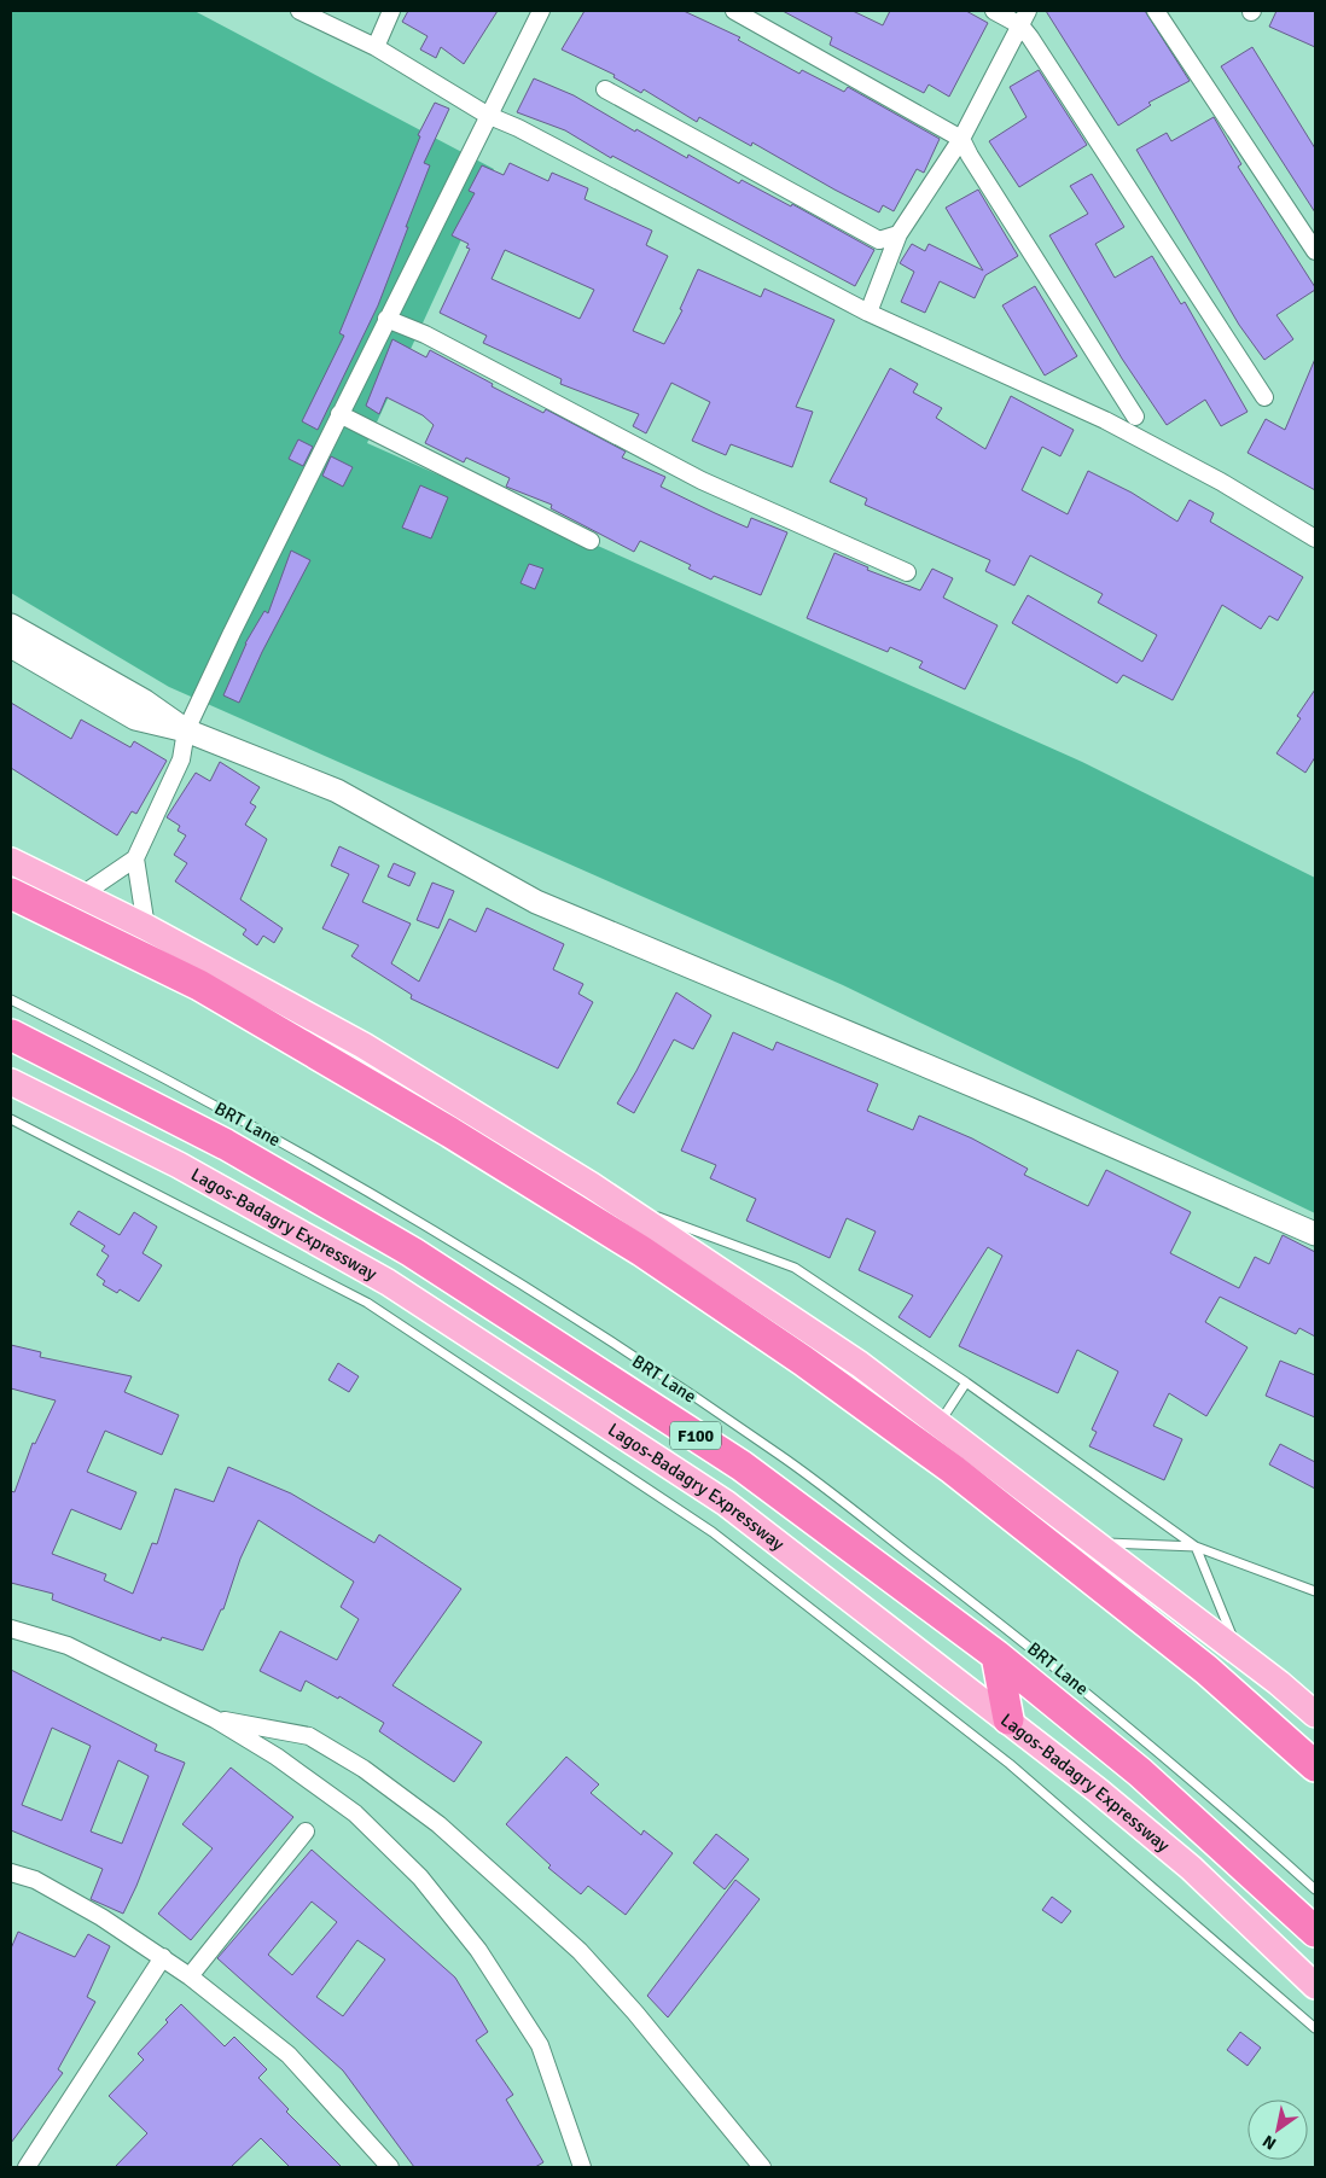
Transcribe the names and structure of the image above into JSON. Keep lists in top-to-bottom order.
{
  "streets": {
    "highway": ["Lagos-Badagry Expressway", "F100"],
    "lane": ["BRT Lane"]
  },
  "north": "bottom left"
}
